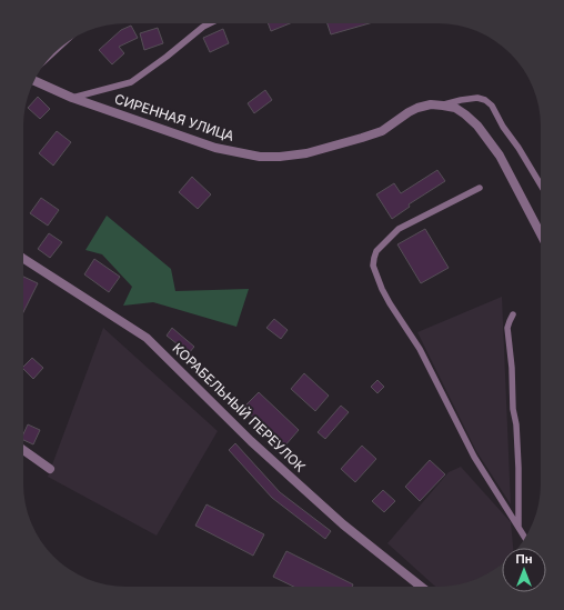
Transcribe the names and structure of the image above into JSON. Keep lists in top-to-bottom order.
{
  "streets": {
    "street": ["СИРЕННАЯ УЛИЦА", "КОРАБЕЛЬНЫЙ ПЕРЕУЛОК"]
  },
  "north": "top"
}
